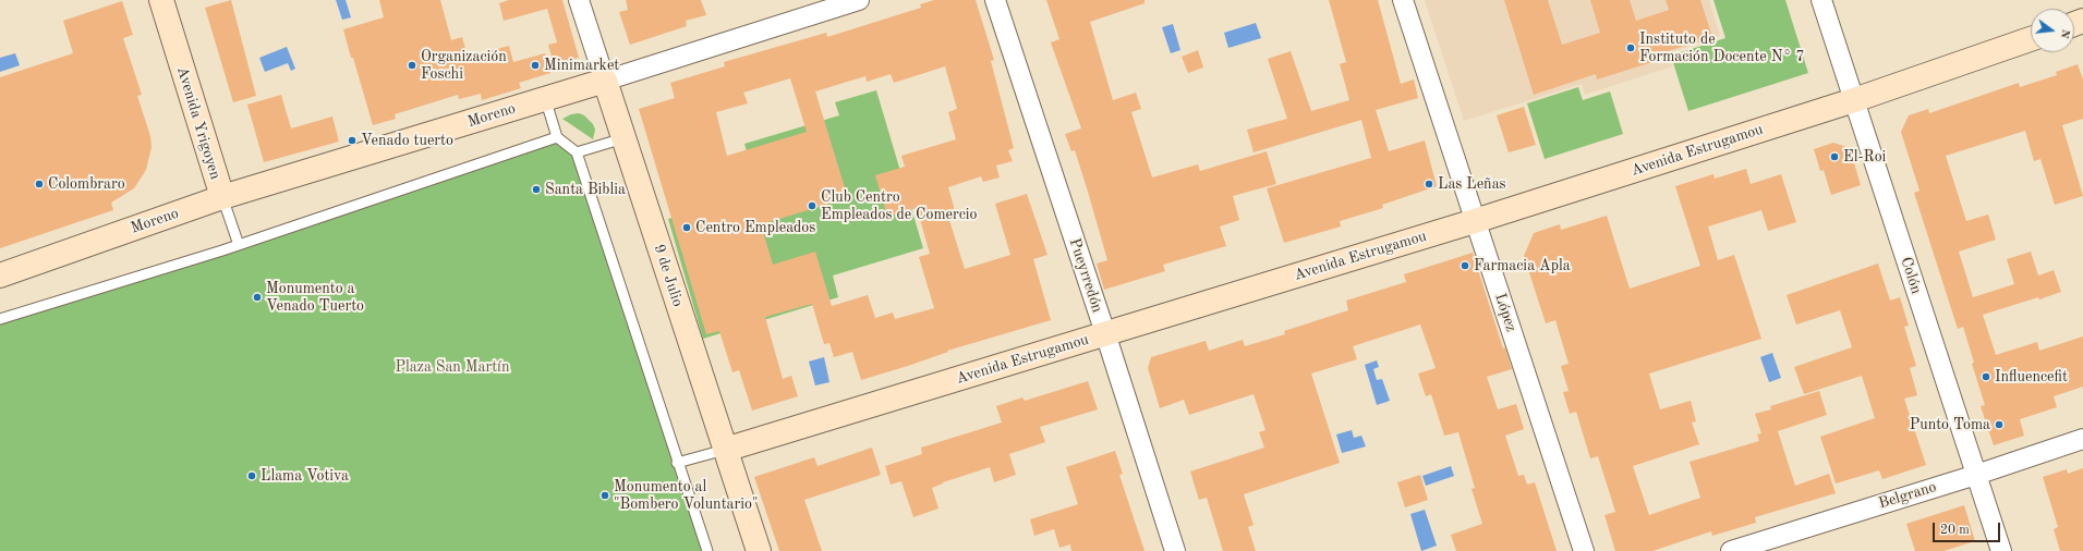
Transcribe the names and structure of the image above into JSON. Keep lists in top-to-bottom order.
{
  "streets": {
    "main road": [
      "Moreno",
      "Avenida Yrigoyen",
      "Avenida Estrugamou",
      "9 de Julio"
    ],
    "street": [
      "Pueyrredón",
      "Colón",
      "López",
      "Belgrano"
    ]
  },
  "crossings": [
    ["Moreno", "Avenida Yrigoyen"],
    ["Moreno", "9 de Julio"],
    ["Avenida Estrugamou", "9 de Julio"],
    ["Avenida Estrugamou", "Pueyrredón"],
    ["Avenida Estrugamou", "Colón"],
    ["Avenida Estrugamou", "López"],
    ["Colón", "Belgrano"]
  ],
  "parks": ["Plaza San Martín"],
  "places": [
    "Instituto de Formación Docente N° 7",
    "Organización Foschi",
    "Minimarket",
    "Venado tuerto",
    "El-Roi",
    "Colombraro",
    "Las Leñas",
    "Santa Biblia",
    "Club Centro Empleados de Comercio",
    "Centro Empleados",
    "Farmacia Apla",
    "Monumento a Venado Tuerto",
    "Influencefit",
    "Punto Toma",
    "Llama Votiva",
    "Monumento al \"Bombero Voluntario\""
  ],
  "scale_bar": "20 m",
  "north": "right"
}
